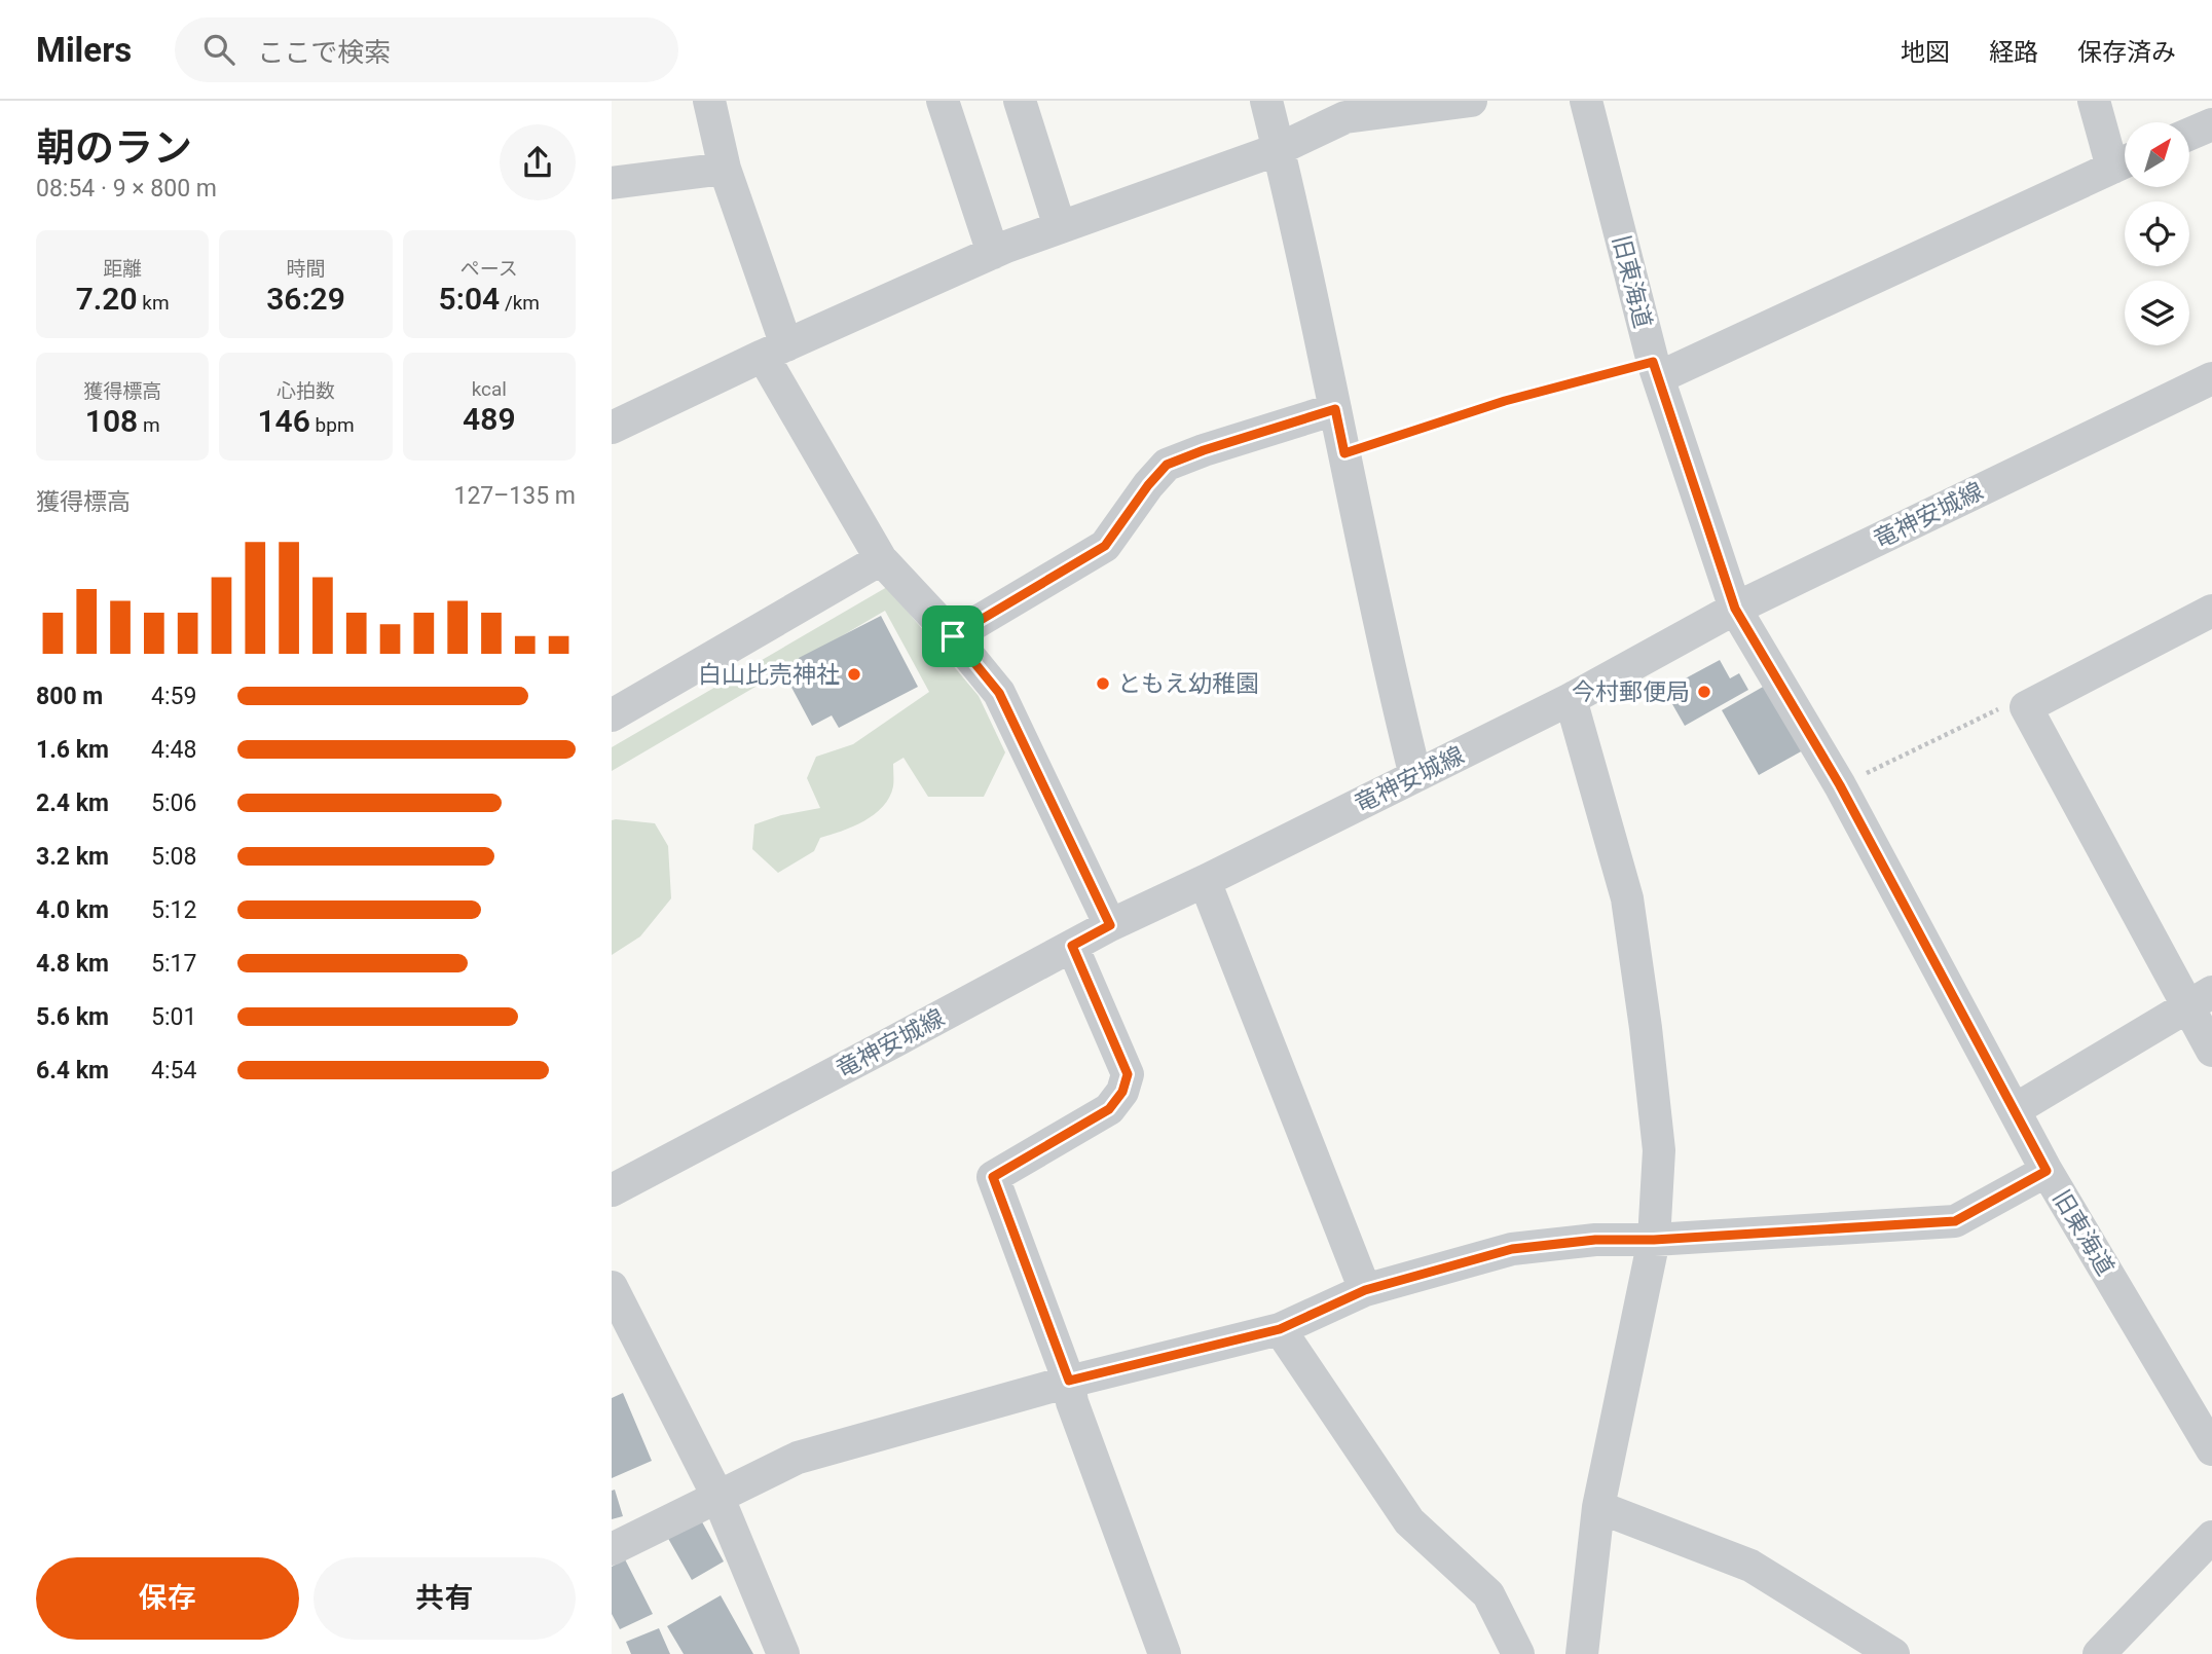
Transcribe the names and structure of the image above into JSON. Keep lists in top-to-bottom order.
{
  "streets": {
    "street": ["旧東海道", "竜神安城線"]
  },
  "crossings": [
    ["旧東海道", "竜神安城線"]
  ],
  "places": ["白山比売神社", "ともえ幼稚園", "今村郵便局"],
  "north": "top right",
  "page": {
    "header": "Milers",
    "search": "ここで検索",
    "nav": ["地図", "経路", "保存済み"],
    "heading": ["朝のラン", "08:54 · 9 × 800 m"],
    "stats": [
      ["距離", "7.20 km"],
      ["時間", "36:29"],
      ["ペース", "5:04 /km"],
      ["獲得標高", "108 m"],
      ["心拍数", "146 bpm"],
      ["kcal", "489"]
    ],
    "chart": ["獲得標高", "127–135 m"],
    "list": [
      {
        "name": "800 m",
        "note": "4:59"
      },
      {
        "name": "1.6 km",
        "note": "4:48"
      },
      {
        "name": "2.4 km",
        "note": "5:06"
      },
      {
        "name": "3.2 km",
        "note": "5:08"
      },
      {
        "name": "4.0 km",
        "note": "5:12"
      },
      {
        "name": "4.8 km",
        "note": "5:17"
      },
      {
        "name": "5.6 km",
        "note": "5:01"
      },
      {
        "name": "6.4 km",
        "note": "4:54"
      }
    ],
    "buttons": ["保存", "共有"]
  }
}
